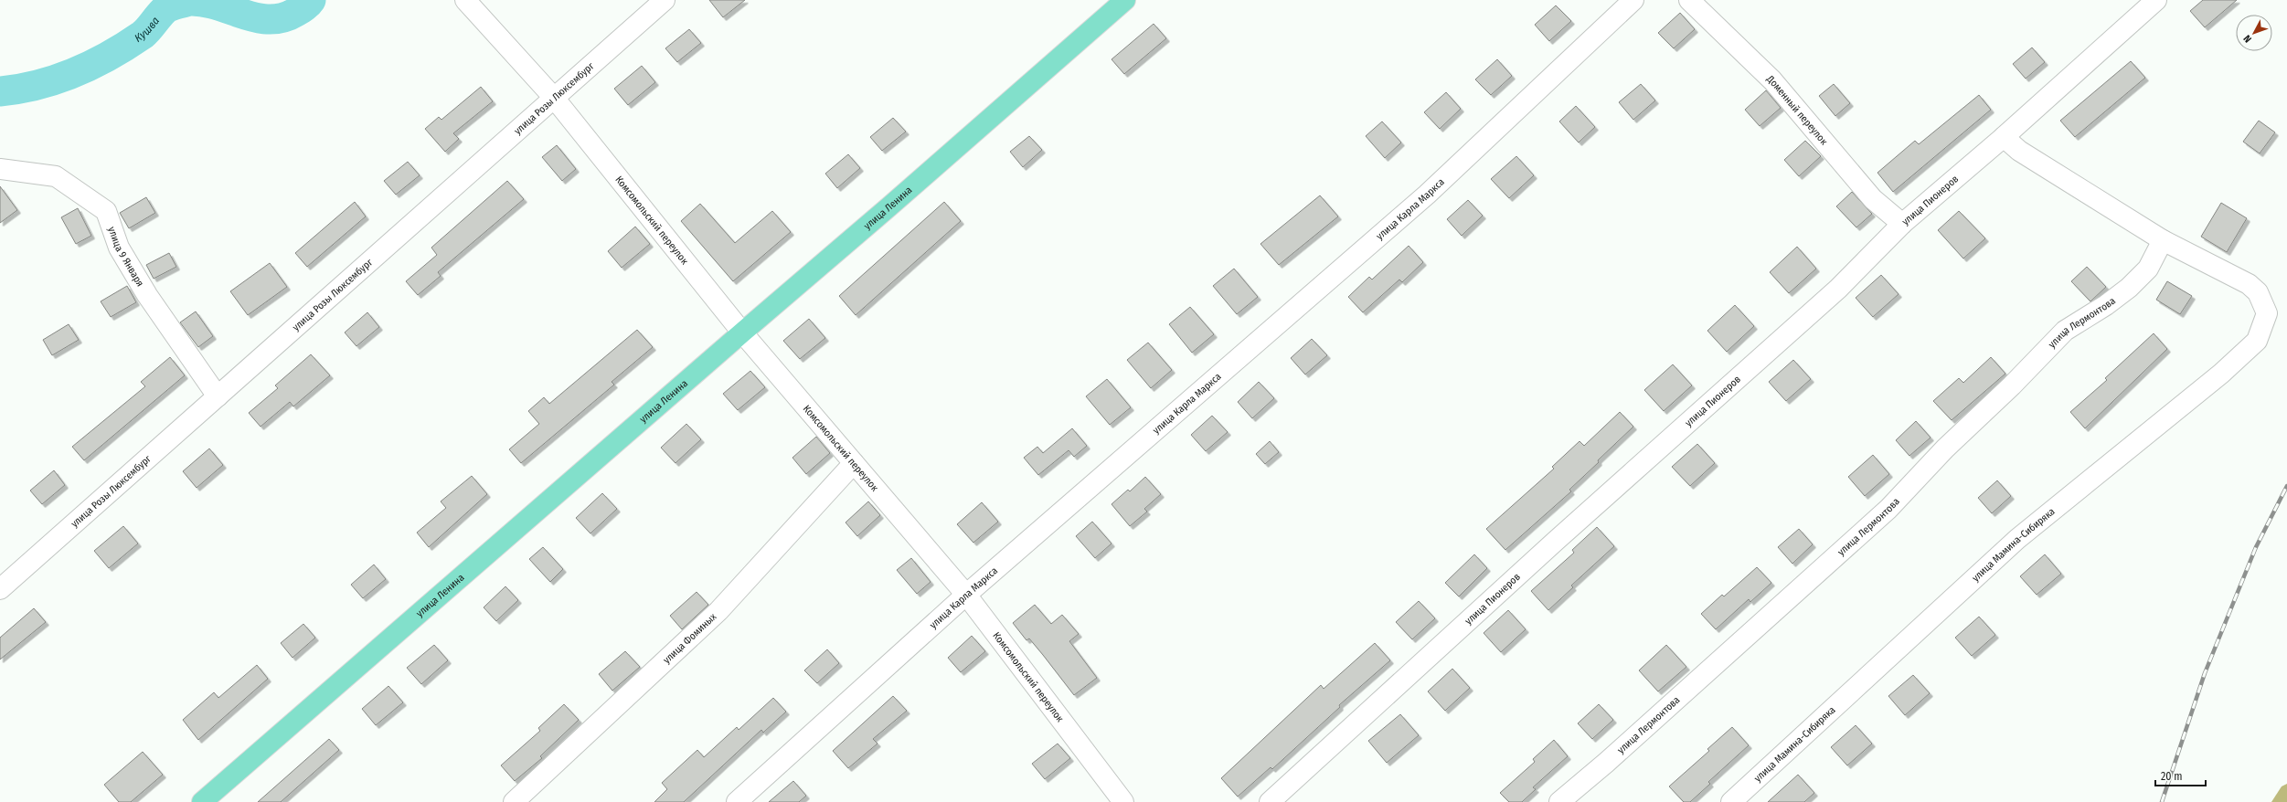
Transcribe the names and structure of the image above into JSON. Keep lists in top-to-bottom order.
{
  "streets": {
    "main road": ["улица Ленина"],
    "street": [
      "улица Розы Люксембург",
      "Доменный переулок",
      "улица Пионеров",
      "улица Карла Маркса",
      "Комсомольский переулок",
      "улица 9 Января",
      "улица Лермонтова",
      "улица Мамина-Сибиряка",
      "улица Фоминых"
    ]
  },
  "crossings": [
    ["улица Розы Люксембург", "Комсомольский переулок"],
    ["улица Розы Люксембург", "улица 9 Января"],
    ["Доменный переулок", "улица Пионеров"],
    ["улица Ленина", "Комсомольский переулок"],
    ["улица Карла Маркса", "Комсомольский переулок"],
    ["Комсомольский переулок", "улица Фоминых"],
    ["улица Лермонтова", "улица Мамина-Сибиряка"]
  ],
  "water": ["Кушва"],
  "scale_bar": "20 m",
  "north": "bottom left"
}
